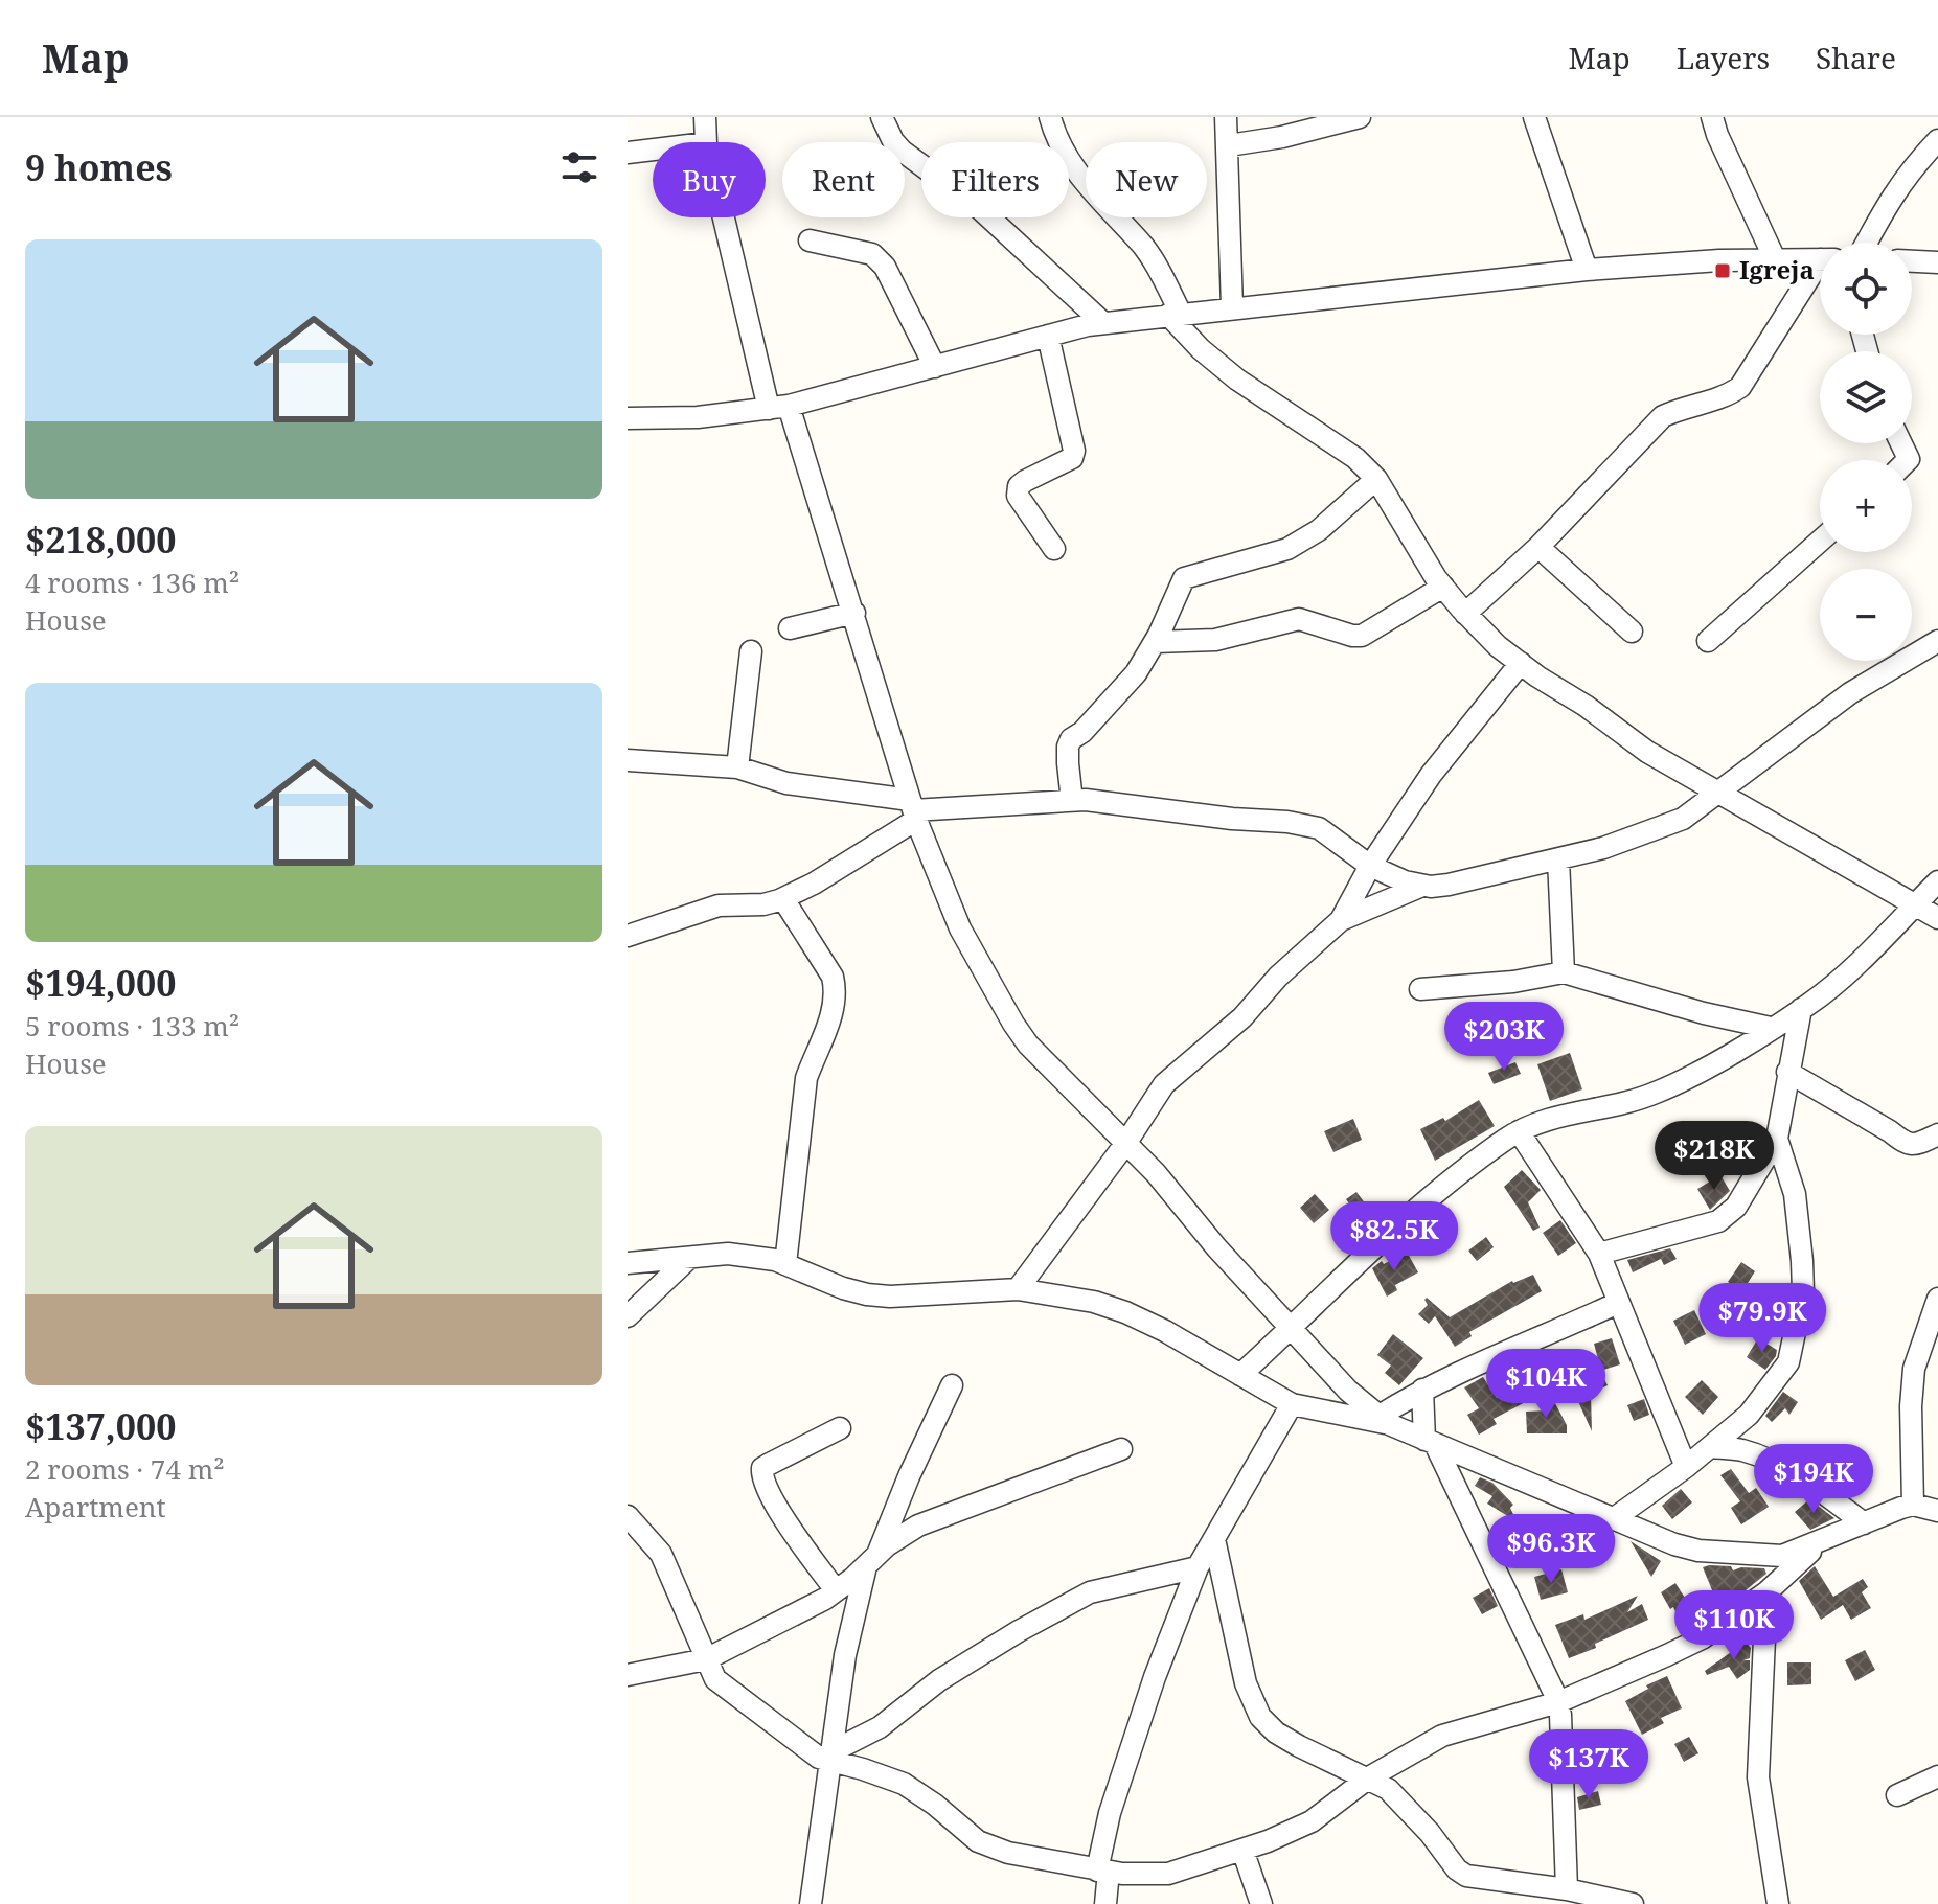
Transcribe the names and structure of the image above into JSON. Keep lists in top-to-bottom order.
{
  "places": {
    "transit": ["Igreja"]
  },
  "page": {
    "header": "Map",
    "nav": ["Map", "Layers", "Share"],
    "heading": "9 homes",
    "chip": [
      "Buy",
      "Rent",
      "Filters",
      "New"
    ],
    "list": [
      {
        "name": "$218,000",
        "note": "4 rooms · 136 m² · House"
      },
      {
        "name": "$194,000",
        "note": "5 rooms · 133 m² · House"
      },
      {
        "name": "$137,000",
        "note": "2 rooms · 74 m² · Apartment"
      }
    ],
    "map_buttons": ["+", "−"],
    "price": [
      "$203K",
      "$218K",
      "$82.5K",
      "$79.9K",
      "$104K",
      "$194K",
      "$96.3K",
      "$110K",
      "$137K"
    ]
  }
}
